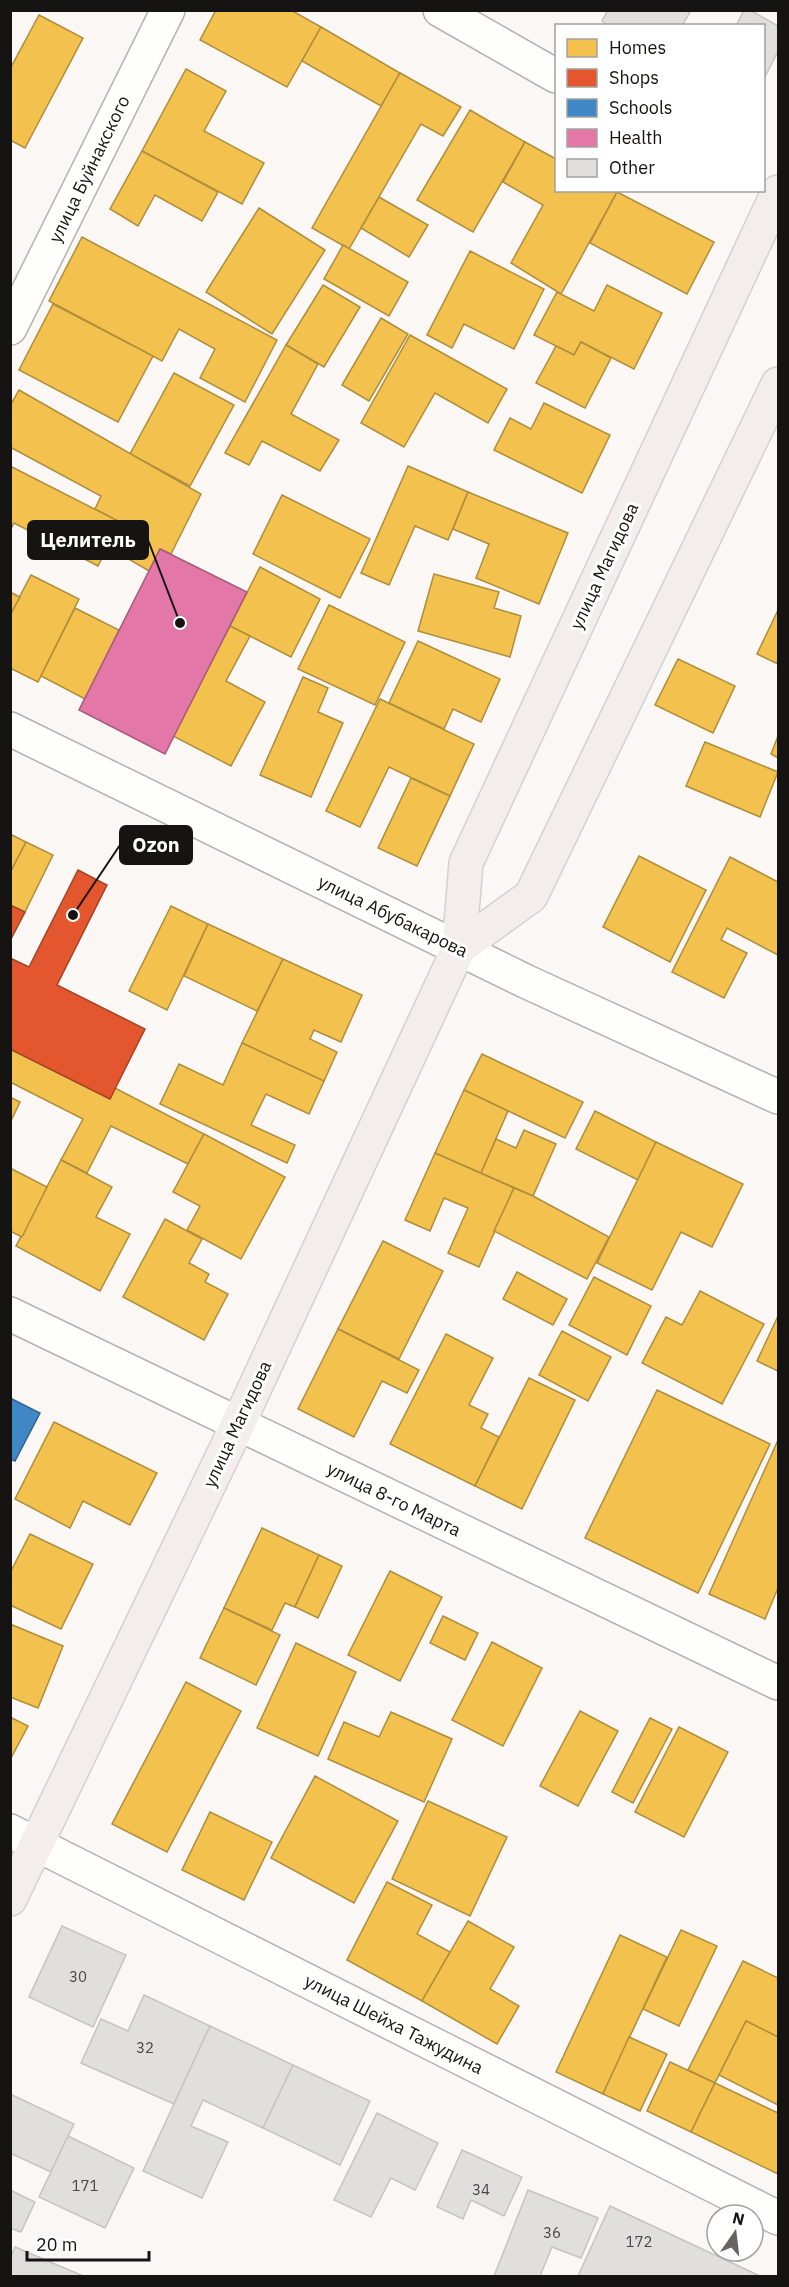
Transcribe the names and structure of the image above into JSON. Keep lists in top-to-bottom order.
{
  "streets": {
    "main road": ["улица Магидова"],
    "street": [
      "улица Буйнакского",
      "улица Абубакарова",
      "улица 8-го Марта",
      "улица Шейха Тажудина"
    ]
  },
  "crossings": [
    ["улица Магидова", "улица Абубакарова"],
    ["улица Магидова", "улица 8-го Марта"],
    ["улица Магидова", "улица Шейха Тажудина"]
  ],
  "places": ["Целитель", "Ozon"],
  "house_numbers": [
    "30",
    "32",
    "171",
    "34",
    "36",
    "172"
  ],
  "legend": [
    "Homes",
    "Shops",
    "Schools",
    "Health",
    "Other"
  ],
  "scale_bar": "20 m",
  "north": "top"
}
